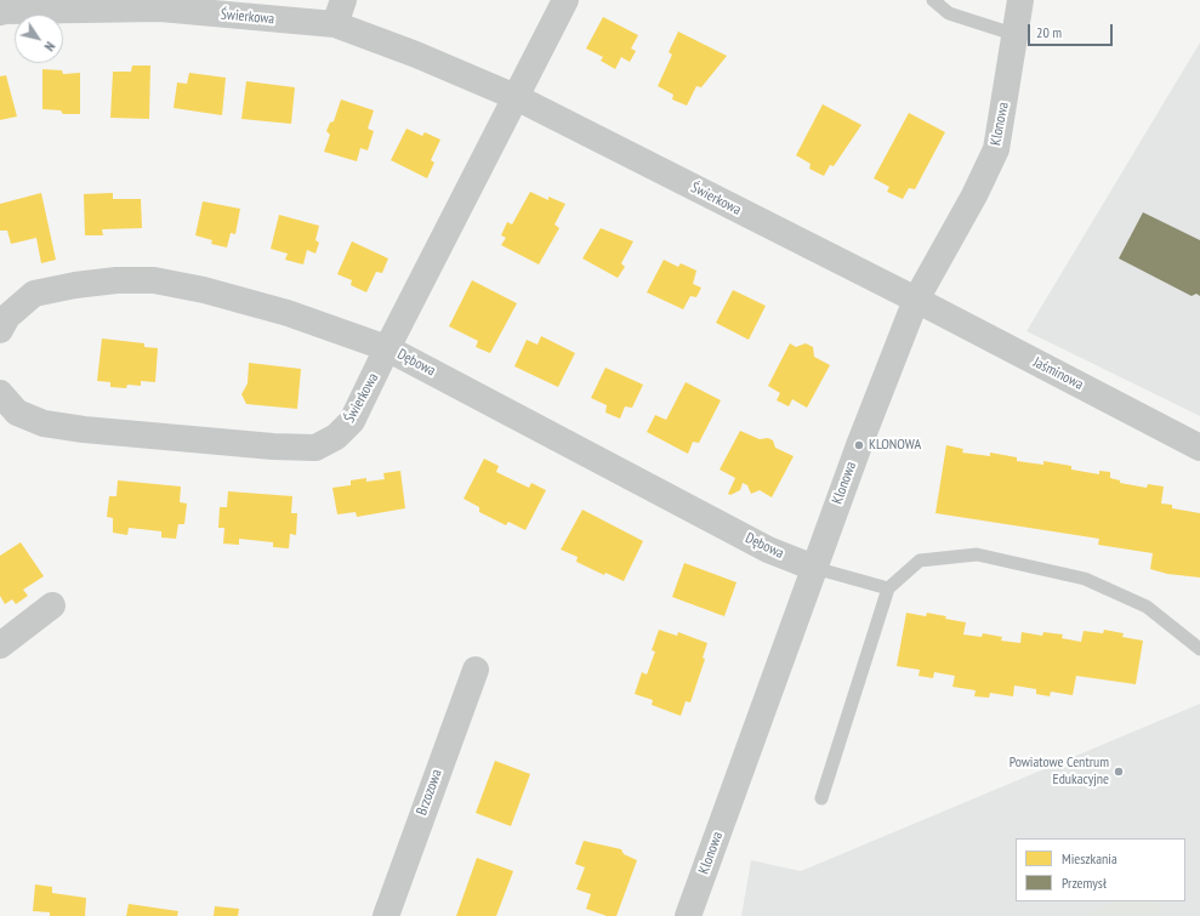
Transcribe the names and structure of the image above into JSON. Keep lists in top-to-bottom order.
{
  "streets": {
    "street": [
      "Świerkowa",
      "Klonowa",
      "Dębowa",
      "Jaśminowa",
      "Brzozowa"
    ]
  },
  "crossings": [
    ["Świerkowa", "Klonowa"],
    ["Świerkowa", "Dębowa"],
    ["Świerkowa", "Jaśminowa"],
    ["Klonowa", "Dębowa"],
    ["Klonowa", "Jaśminowa"]
  ],
  "places": ["KLONOWA", "Powiatowe Centrum Edukacyjne"],
  "legend": ["Mieszkania", "Przemysł"],
  "scale_bar": "20 m",
  "north": "bottom right"
}
